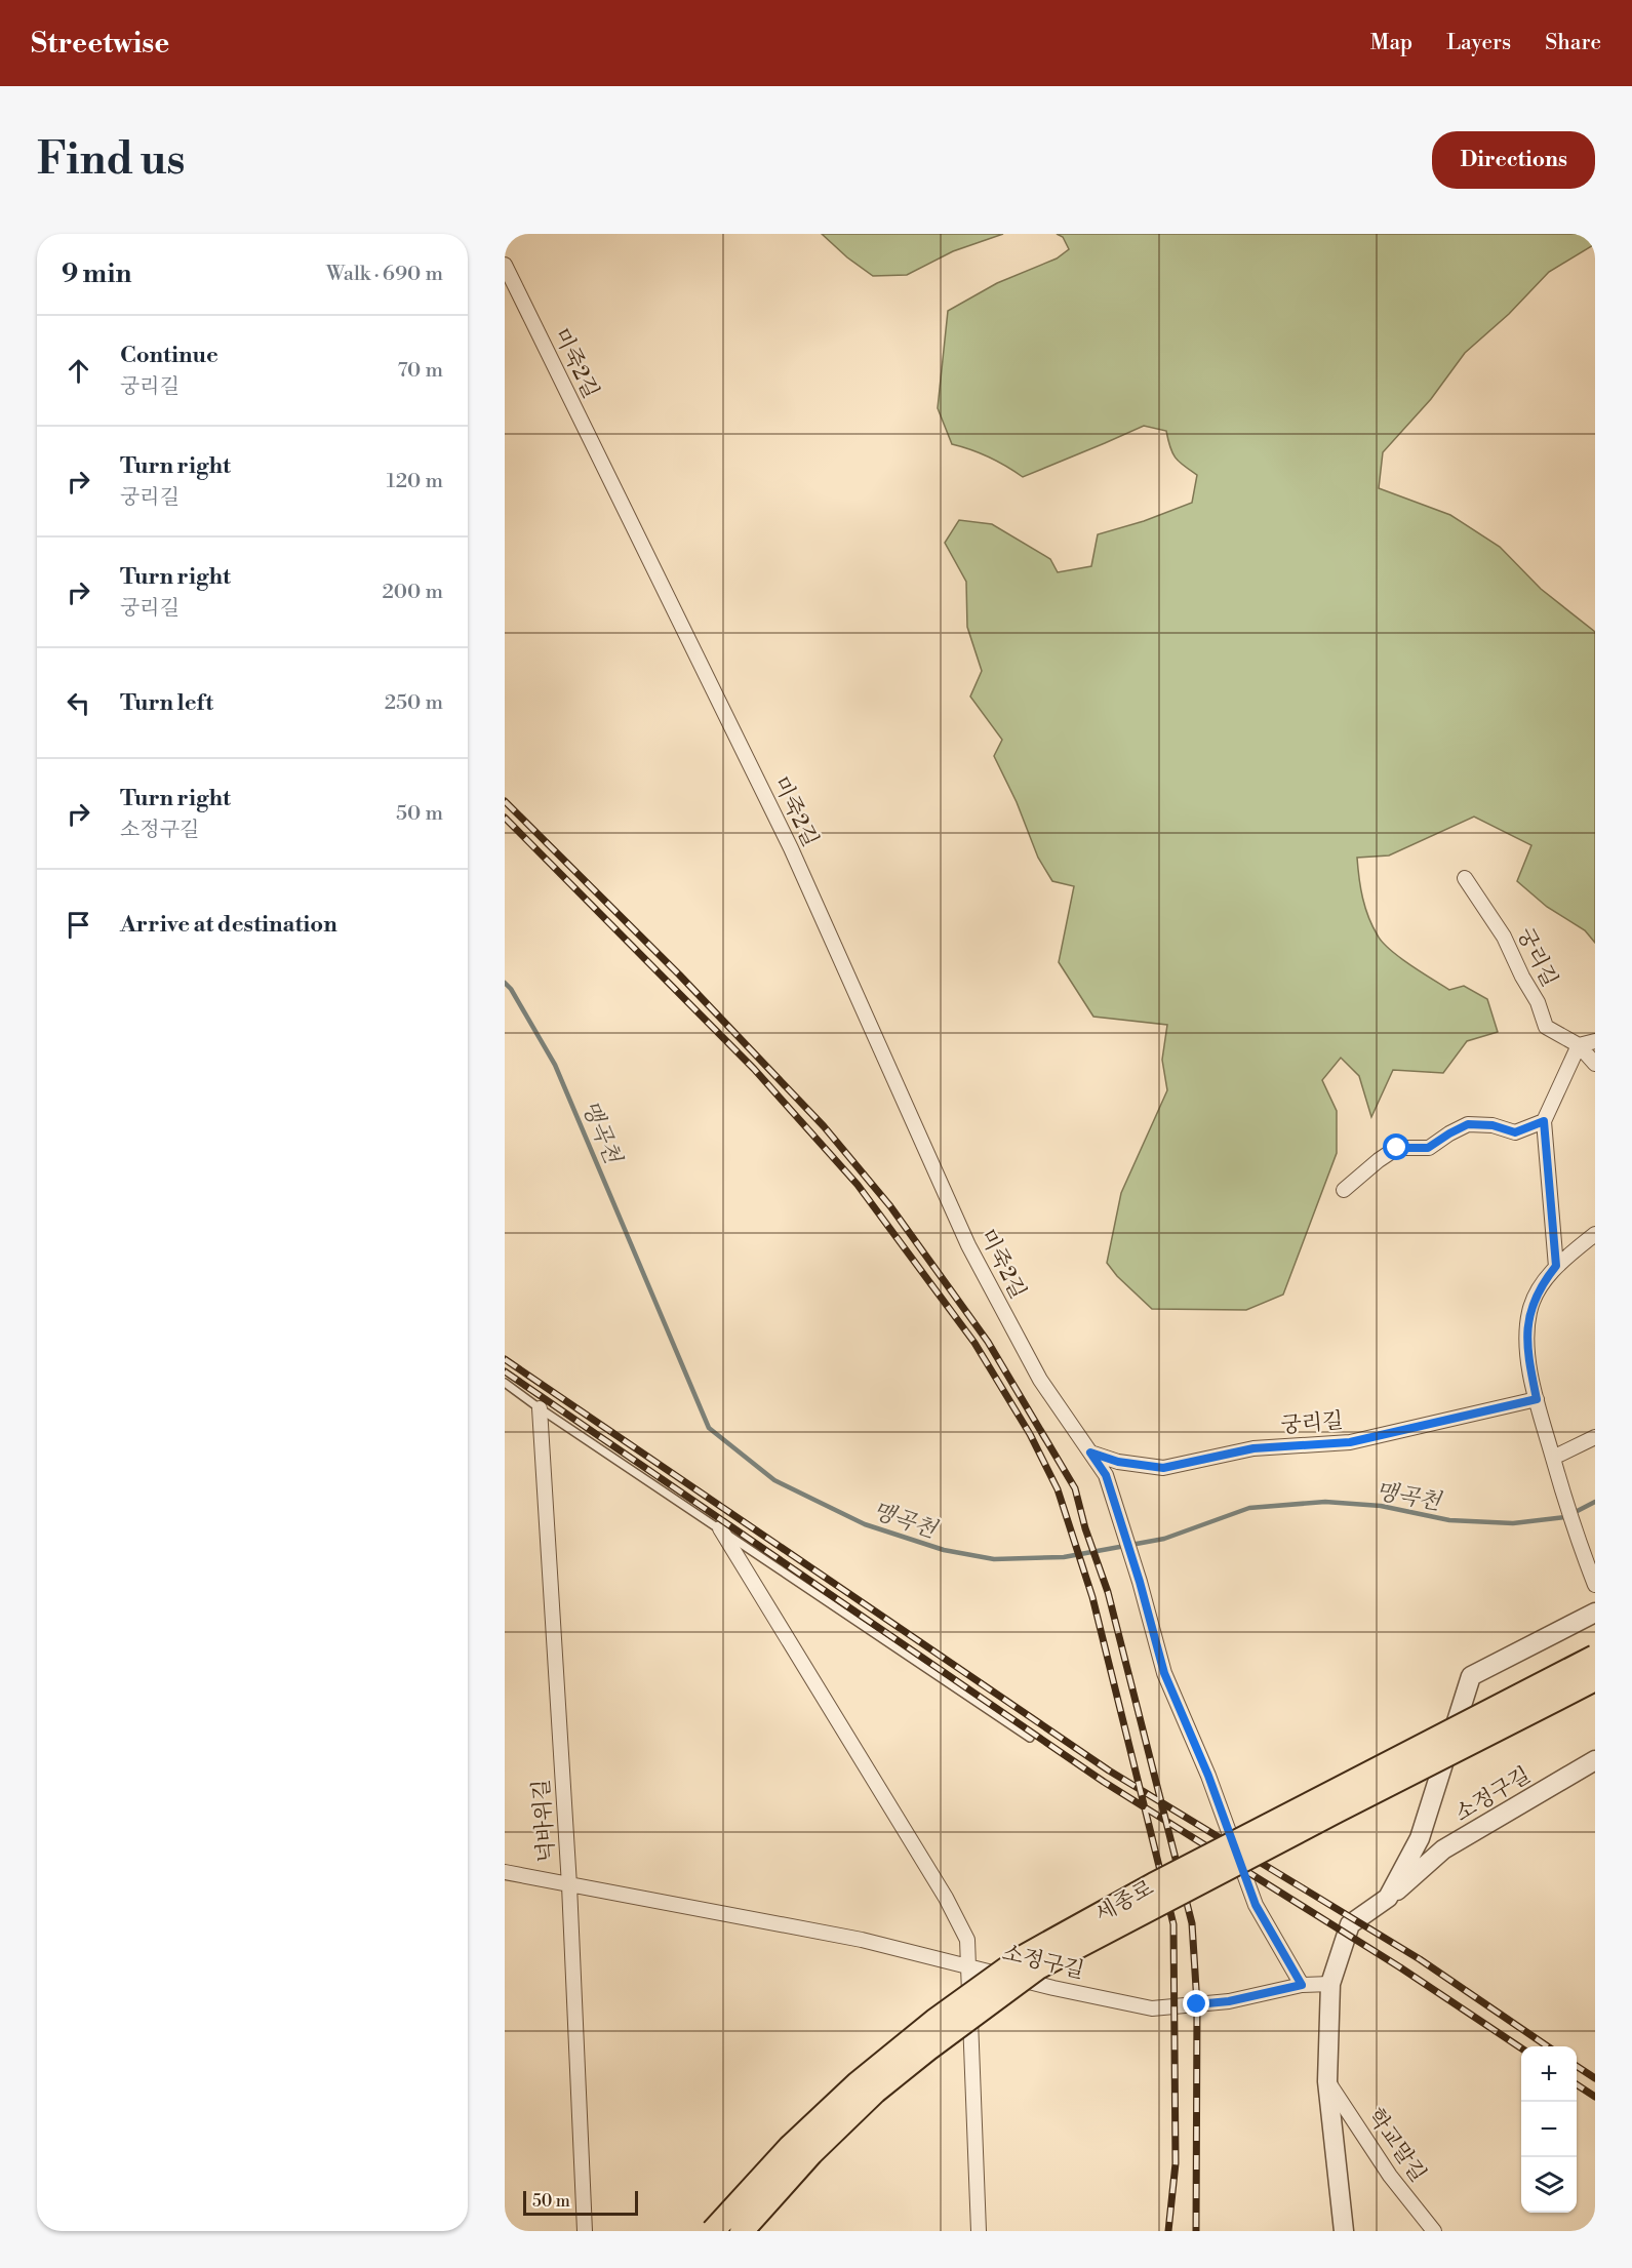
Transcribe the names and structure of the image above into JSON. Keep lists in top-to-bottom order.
{
  "streets": {
    "main road": ["세종로"],
    "street": [
      "미죽2길",
      "궁리길",
      "소정구길",
      "넉바위길",
      "학교말길"
    ]
  },
  "crossings": [
    ["미죽2길", "궁리길"],
    ["미죽2길", "소정구길"],
    ["소정구길", "넉바위길"]
  ],
  "water": ["맹곡천"],
  "scale_bar": "50 m",
  "page": {
    "header": "Streetwise",
    "nav": ["Map", "Layers", "Share"],
    "buttons": "Directions",
    "title": "Find us",
    "heading": ["9 min", "Walk · 690 m"],
    "list": [
      ["Continue", "궁리길", "70 m"],
      ["Turn right", "궁리길", "120 m"],
      ["Turn right", "궁리길", "200 m"],
      ["Turn left", "250 m"],
      ["Turn right", "소정구길", "50 m"],
      "Arrive at destination"
    ],
    "map_buttons": ["+", "−"],
    "scale": "50 m"
  }
}
